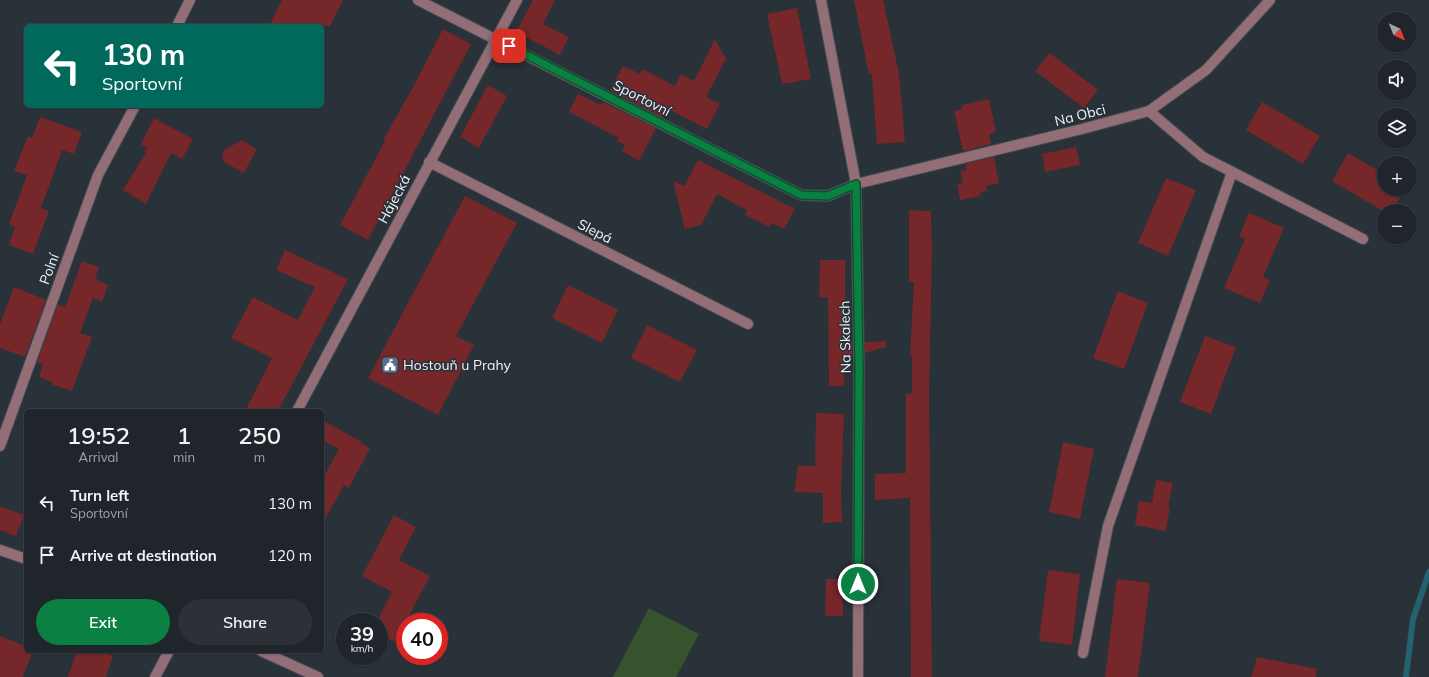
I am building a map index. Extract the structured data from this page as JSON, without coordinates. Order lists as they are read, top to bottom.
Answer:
{
  "streets": {
    "street": [
      "Sportovní",
      "Na Obci",
      "Hájecká",
      "Slepá",
      "Polní",
      "Na Skalech"
    ]
  },
  "crossings": [
    ["Sportovní", "Na Obci"],
    ["Sportovní", "Hájecká"],
    ["Sportovní", "Na Skalech"],
    ["Na Obci", "Na Skalech"],
    ["Hájecká", "Slepá"]
  ],
  "places": {
    "public building": ["Hostouň u Prahy"]
  },
  "north": "bottom right",
  "page": {
    "map_buttons": ["+", "−"],
    "turn": ["130 m", "Sportovní"],
    "eta": [
      "19:52",
      "Arrival",
      "1",
      "min",
      "250",
      "m"
    ],
    "list": [
      {
        "name": "Turn left",
        "note": "Sportovní",
        "value": "130 m"
      },
      {
        "name": "Arrive at destination",
        "value": "120 m"
      }
    ],
    "buttons": ["Exit", "Share"],
    "speed": "39 km/h",
    "limit": "40"
  }
}
